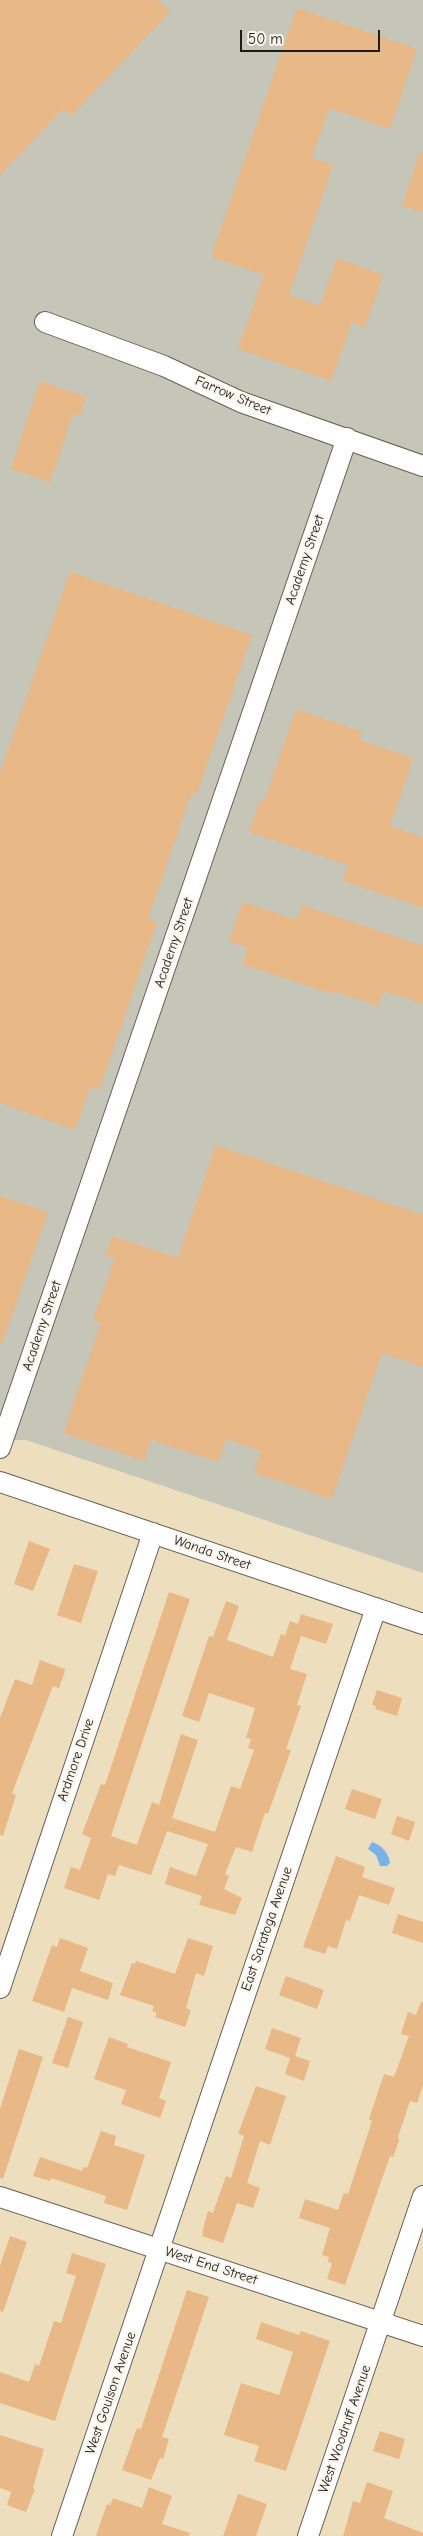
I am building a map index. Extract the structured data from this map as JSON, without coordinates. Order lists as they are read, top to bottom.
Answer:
{
  "streets": {
    "street": [
      "Farrow Street",
      "Academy Street",
      "Wanda Street",
      "Ardmore Drive",
      "East Saratoga Avenue",
      "West End Street",
      "West Goulson Avenue",
      "West Woodruff Avenue"
    ]
  },
  "crossings": [
    ["Farrow Street", "Academy Street"],
    ["Wanda Street", "Ardmore Drive"],
    ["Wanda Street", "East Saratoga Avenue"],
    ["East Saratoga Avenue", "West End Street"],
    ["East Saratoga Avenue", "West Goulson Avenue"],
    ["West End Street", "West Goulson Avenue"],
    ["West End Street", "West Woodruff Avenue"]
  ],
  "scale_bar": "50 m"
}
